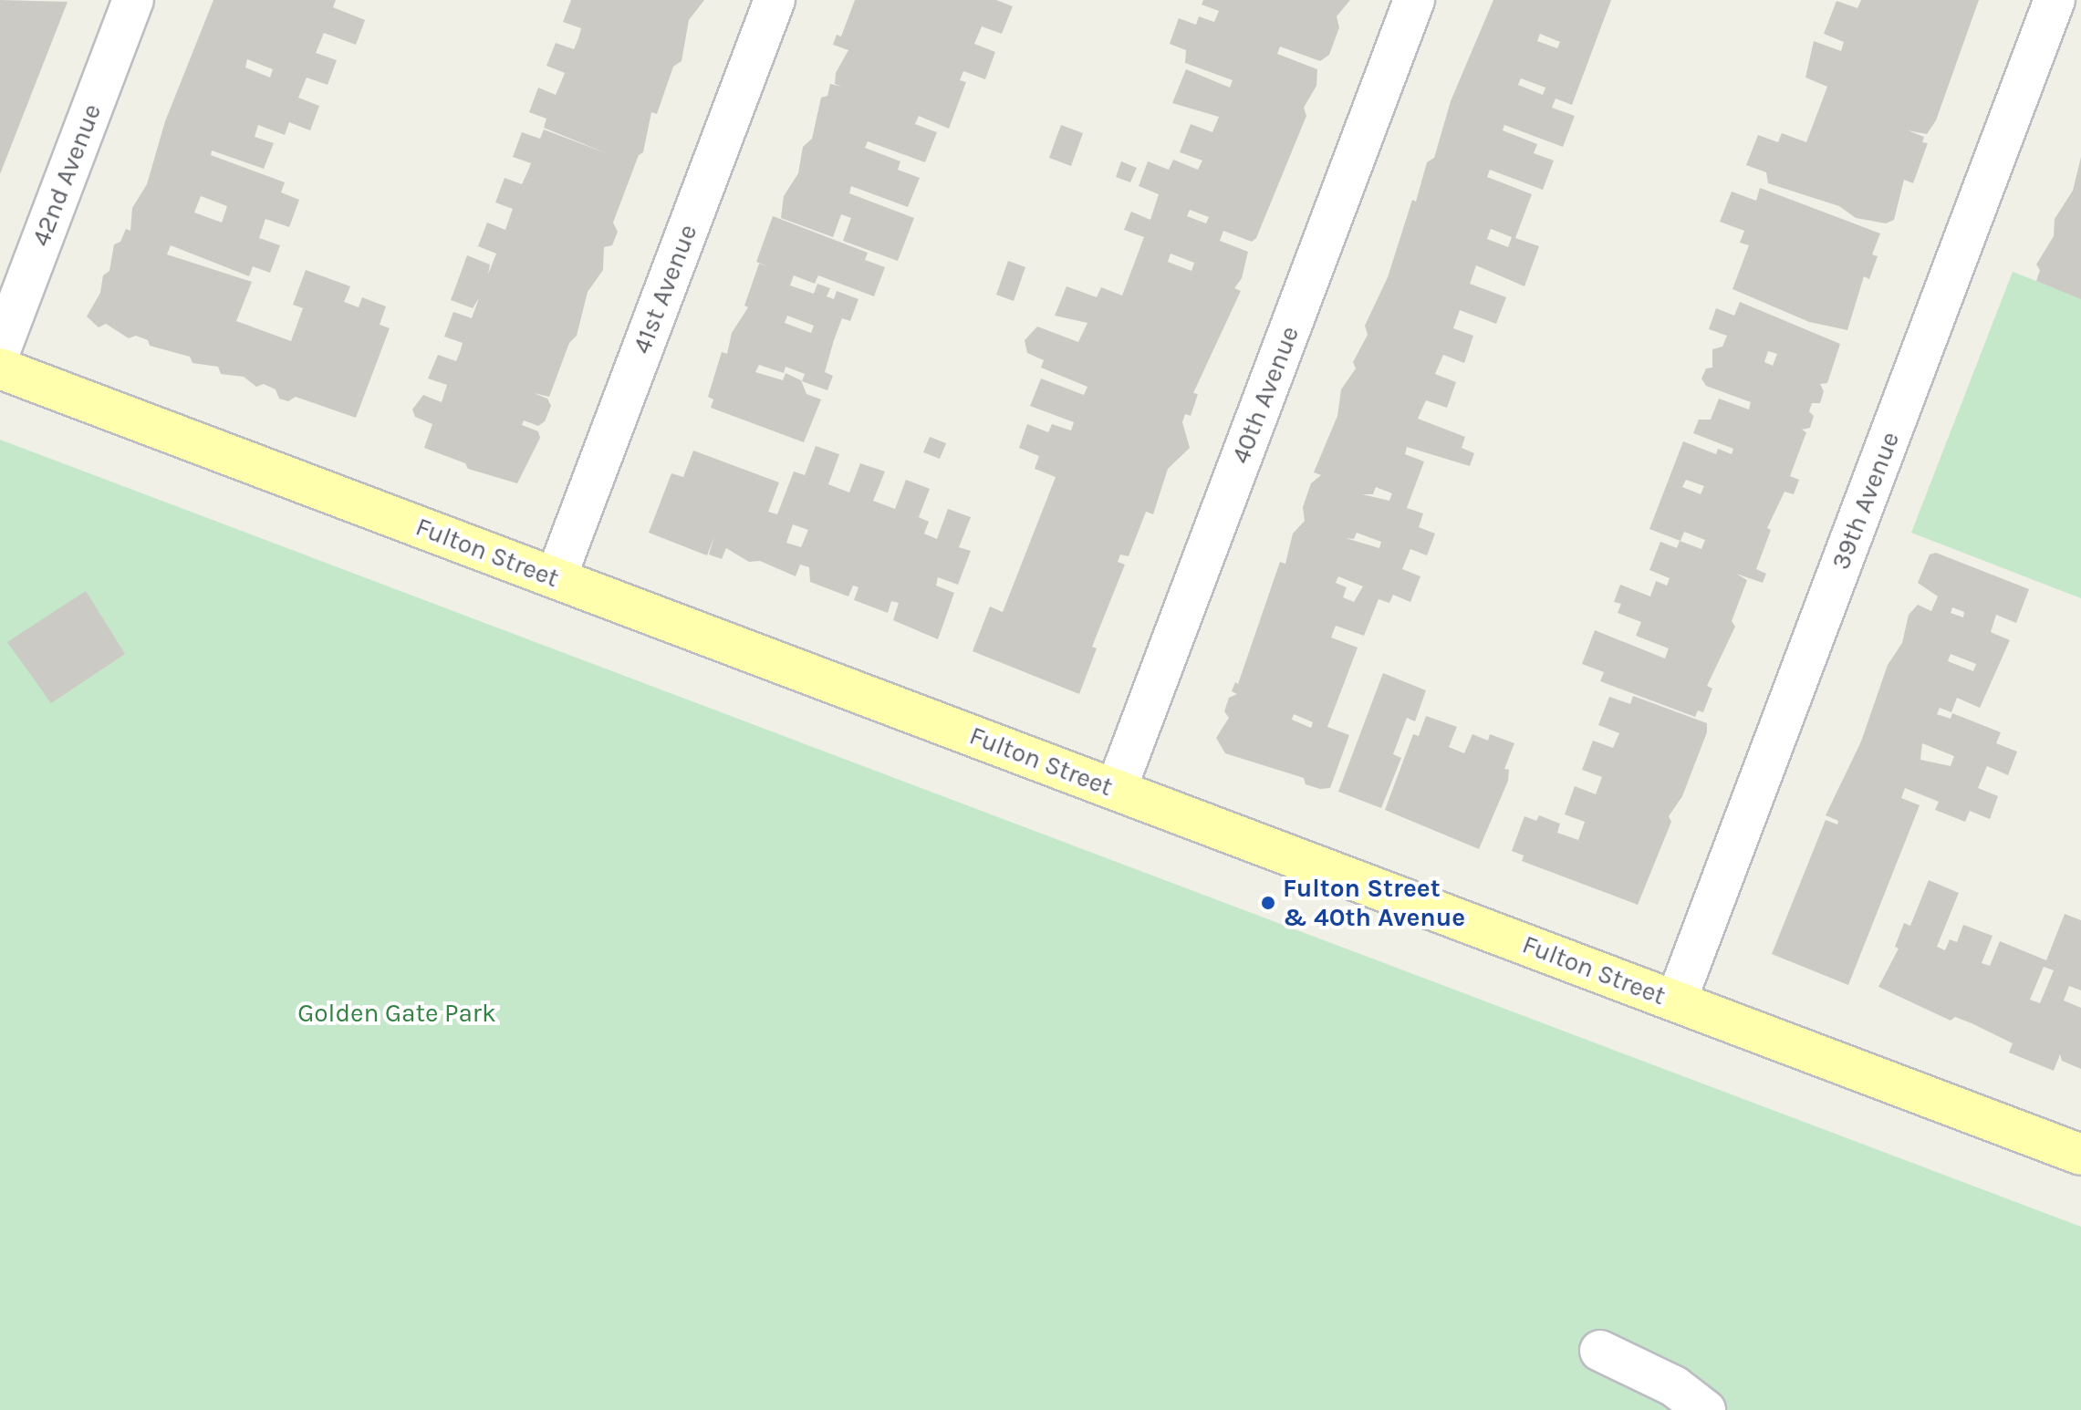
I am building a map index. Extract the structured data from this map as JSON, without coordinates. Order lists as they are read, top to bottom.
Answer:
{
  "streets": {
    "main road": ["Fulton Street"],
    "street": [
      "42nd Avenue",
      "41st Avenue",
      "40th Avenue",
      "39th Avenue"
    ]
  },
  "crossings": [
    ["41st Avenue", "Fulton Street"],
    ["40th Avenue", "Fulton Street"],
    ["39th Avenue", "Fulton Street"]
  ],
  "parks": ["Golden Gate Park"],
  "places": ["Fulton Street & 40th Avenue"]
}
